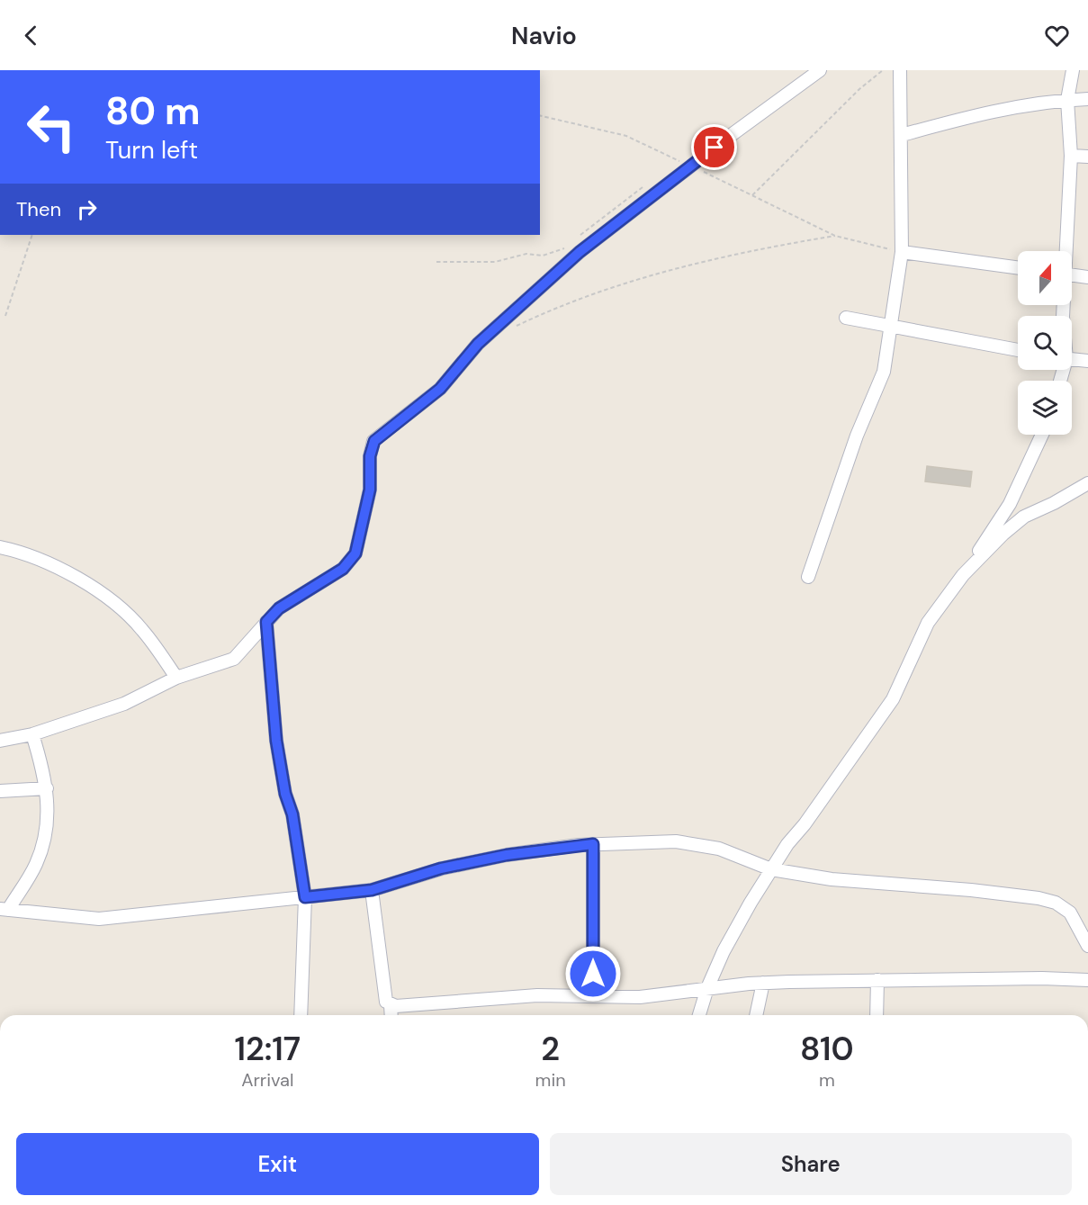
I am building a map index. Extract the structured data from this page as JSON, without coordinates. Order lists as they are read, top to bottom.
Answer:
{
  "north": "top",
  "page": {
    "header": "Navio",
    "turn": ["80 m", "Turn left"],
    "then": "Then",
    "eta": [
      "12:17",
      "Arrival",
      "2",
      "min",
      "810",
      "m"
    ],
    "buttons": ["Exit", "Share"]
  }
}
